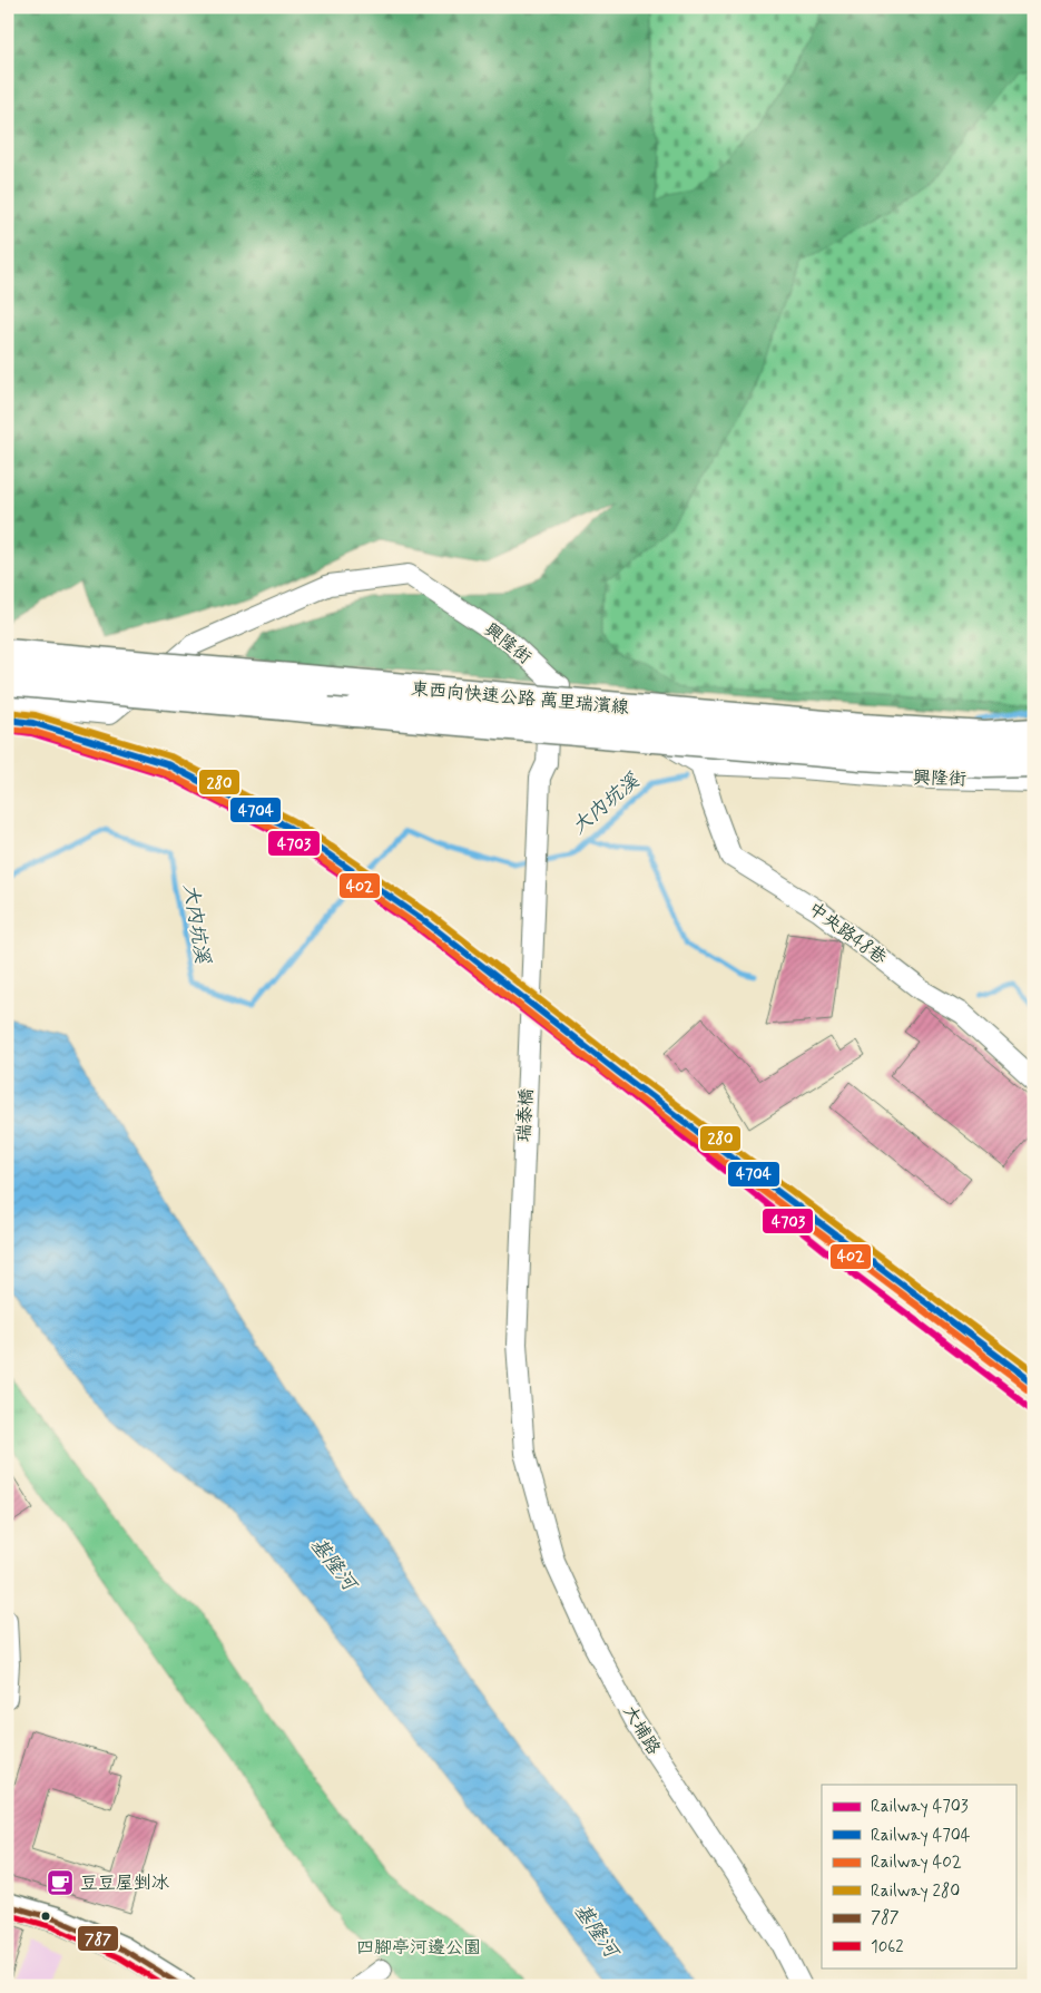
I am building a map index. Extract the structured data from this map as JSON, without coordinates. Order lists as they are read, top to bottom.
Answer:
{
  "streets": {
    "highway": ["東西向快速公路 萬里瑞濱線"],
    "street": [
      "興隆街",
      "中央路48巷",
      "瑞泰橋",
      "大埔路"
    ]
  },
  "crossings": [
    ["興隆街", "中央路48巷"],
    ["瑞泰橋", "大埔路"]
  ],
  "water": ["大內坑溪", "基隆河"],
  "parks": ["四腳亭河邊公園"],
  "places": {
    "cafe": ["豆豆屋剉冰"]
  },
  "lines": [
    "rail line 280",
    "rail line 4704",
    "rail line 402",
    "rail line 4703",
    "transit line 787",
    "transit line 1062"
  ],
  "legend": [
    "Railway 4703",
    "Railway 4704",
    "Railway 402",
    "Railway 280",
    "787",
    "1062"
  ]
}
